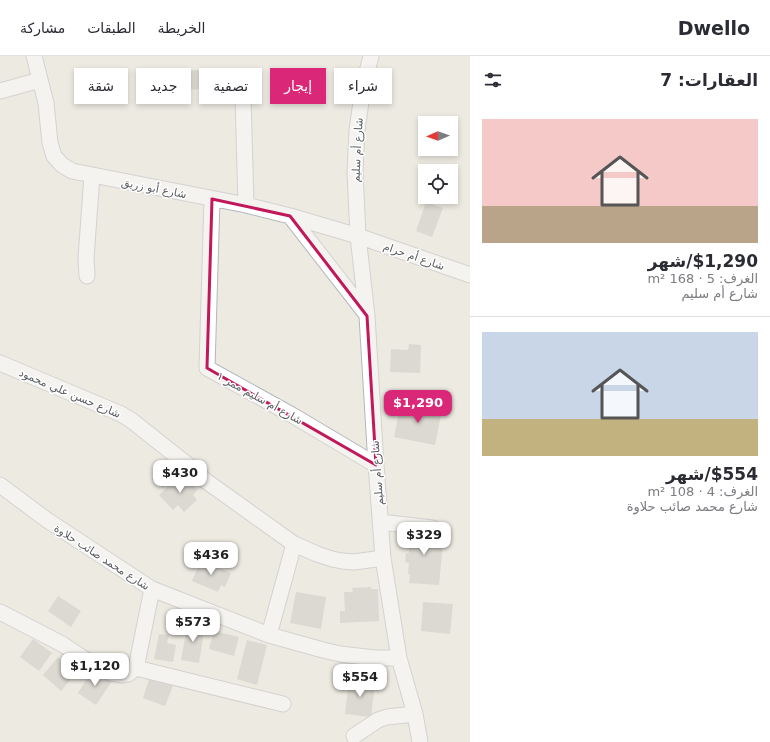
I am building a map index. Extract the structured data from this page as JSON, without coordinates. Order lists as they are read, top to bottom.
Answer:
{
  "streets": {
    "street": [
      "شارع أم سليم",
      "شارع أبو زريق",
      "شارع أم حرام",
      "شارع حسن علي محمود",
      "شارع أم سليم ممر ١",
      "شارع محمد صائب حلاوة"
    ]
  },
  "crossings": [
    ["شارع أم سليم", "شارع أبو زريق"],
    ["شارع أم سليم", "شارع أم حرام"],
    ["شارع أم سليم", "شارع حسن علي محمود"],
    ["شارع أم سليم", "شارع أم سليم ممر ١"],
    ["شارع أم سليم", "شارع محمد صائب حلاوة"],
    ["شارع أبو زريق", "شارع أم حرام"],
    ["شارع أبو زريق", "شارع أم سليم ممر ١"]
  ],
  "north": "left",
  "page": {
    "header": "Dwello",
    "nav": ["الخريطة", "الطبقات", "مشاركة"],
    "heading": "العقارات: 7",
    "chip": [
      "شراء",
      "إيجار",
      "تصفية",
      "جديد",
      "شقة"
    ],
    "list": [
      {
        "name": "$1,290/شهر",
        "note": "الغرف: 5 · 168 m² · شارع أم سليم"
      },
      {
        "name": "$554/شهر",
        "note": "الغرف: 4 · 108 m² · شارع محمد صائب حلاوة"
      }
    ],
    "price": [
      "$1,290",
      "$430",
      "$329",
      "$436",
      "$573",
      "$1,120",
      "$554"
    ]
  }
}
